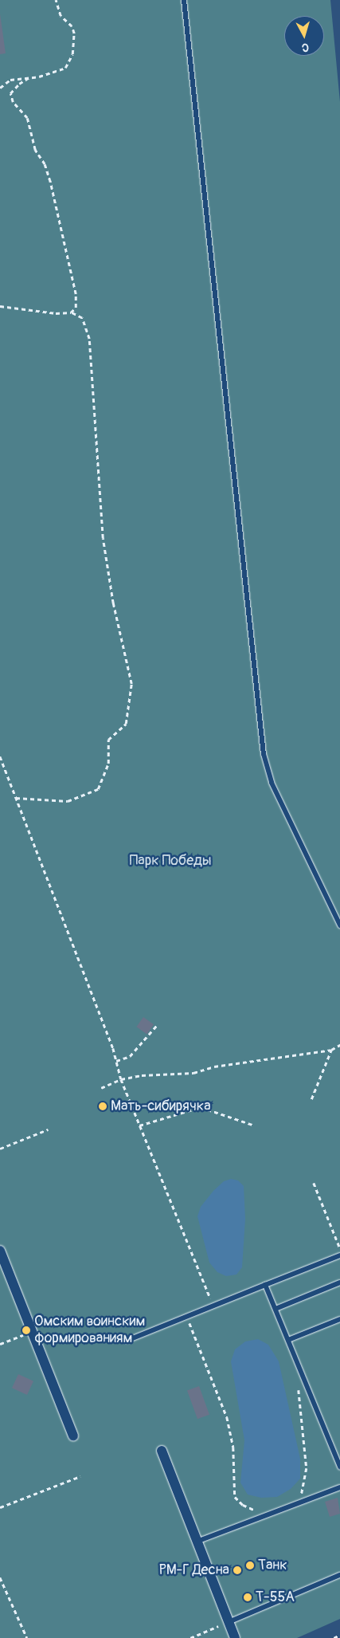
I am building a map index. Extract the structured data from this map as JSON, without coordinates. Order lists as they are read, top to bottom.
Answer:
{
  "parks": ["Парк Победы"],
  "places": [
    "Мать-сибирячка",
    "Омским воинским формированиям",
    "Танк",
    "РМ-Г Десна",
    "Т-55А"
  ],
  "north": "bottom"
}
